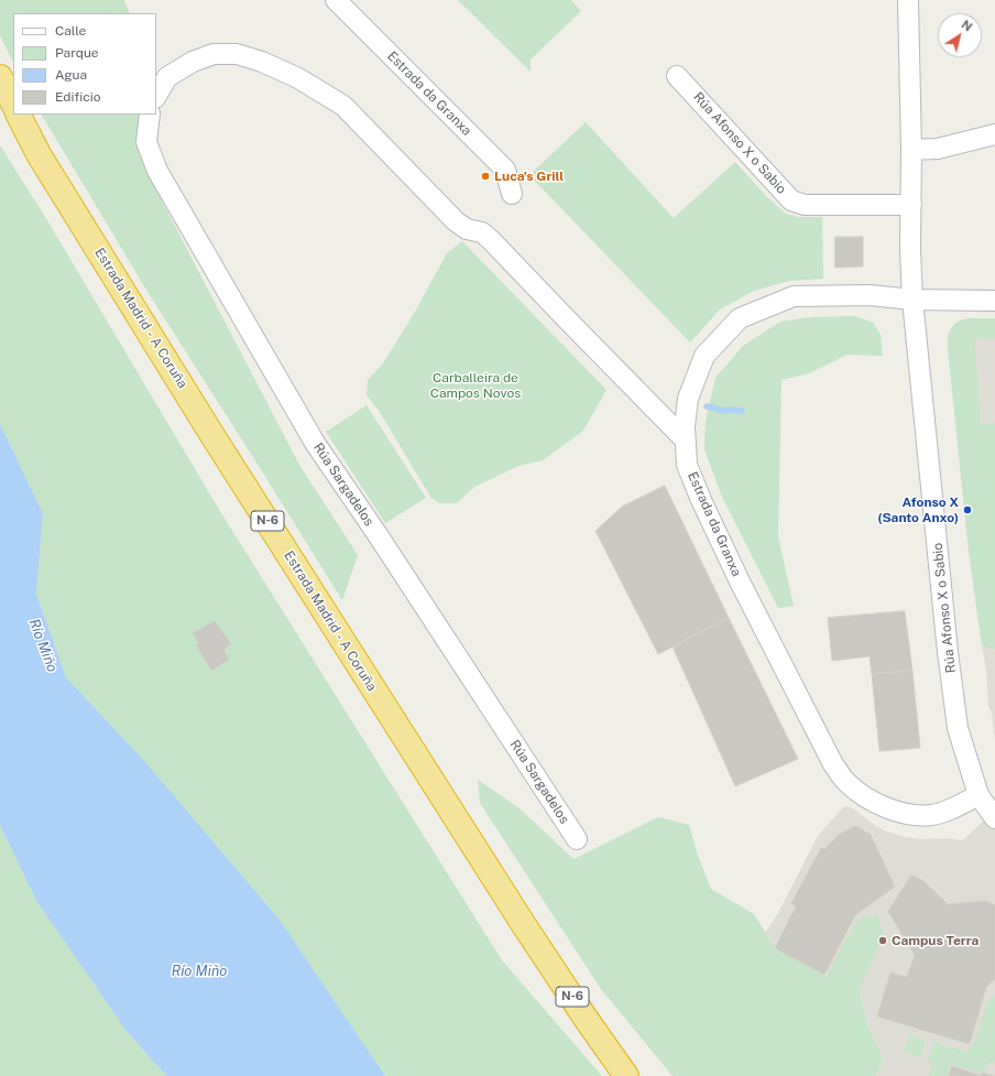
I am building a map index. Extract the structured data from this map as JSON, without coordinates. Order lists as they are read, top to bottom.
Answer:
{
  "streets": {
    "highway": ["Estrada Madrid - A Coruña", "N-6"],
    "street": ["Estrada da Granxa", "Rúa Afonso X o Sabio", "Rúa Sargadelos"]
  },
  "crossings": [
    ["Estrada da Granxa", "Rúa Afonso X o Sabio"]
  ],
  "water": ["Río Miño"],
  "parks": ["Carballeira de Campos Novos"],
  "places": ["Luca's Grill", "Afonso X (Santo Anxo)", "Campus Terra"],
  "legend": [
    "Calle",
    "Parque",
    "Agua",
    "Edificio"
  ],
  "north": "top right"
}
